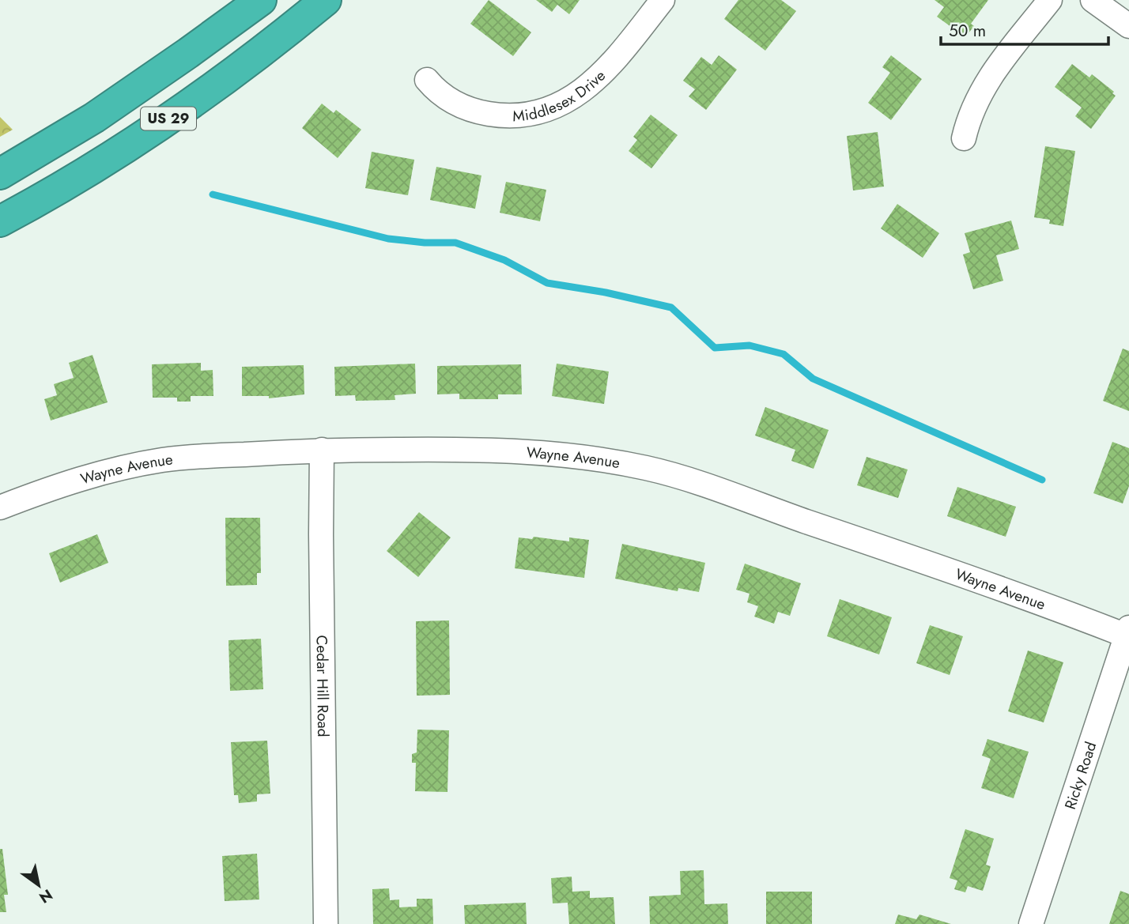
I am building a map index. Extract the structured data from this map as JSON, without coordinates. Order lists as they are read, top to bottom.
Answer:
{
  "streets": {
    "highway": ["US 29"],
    "street": [
      "Middlesex Drive",
      "Wayne Avenue",
      "Cedar Hill Road",
      "Ricky Road"
    ]
  },
  "crossings": [
    ["Wayne Avenue", "Cedar Hill Road"],
    ["Wayne Avenue", "Ricky Road"]
  ],
  "scale_bar": "50 m",
  "north": "bottom right"
}
